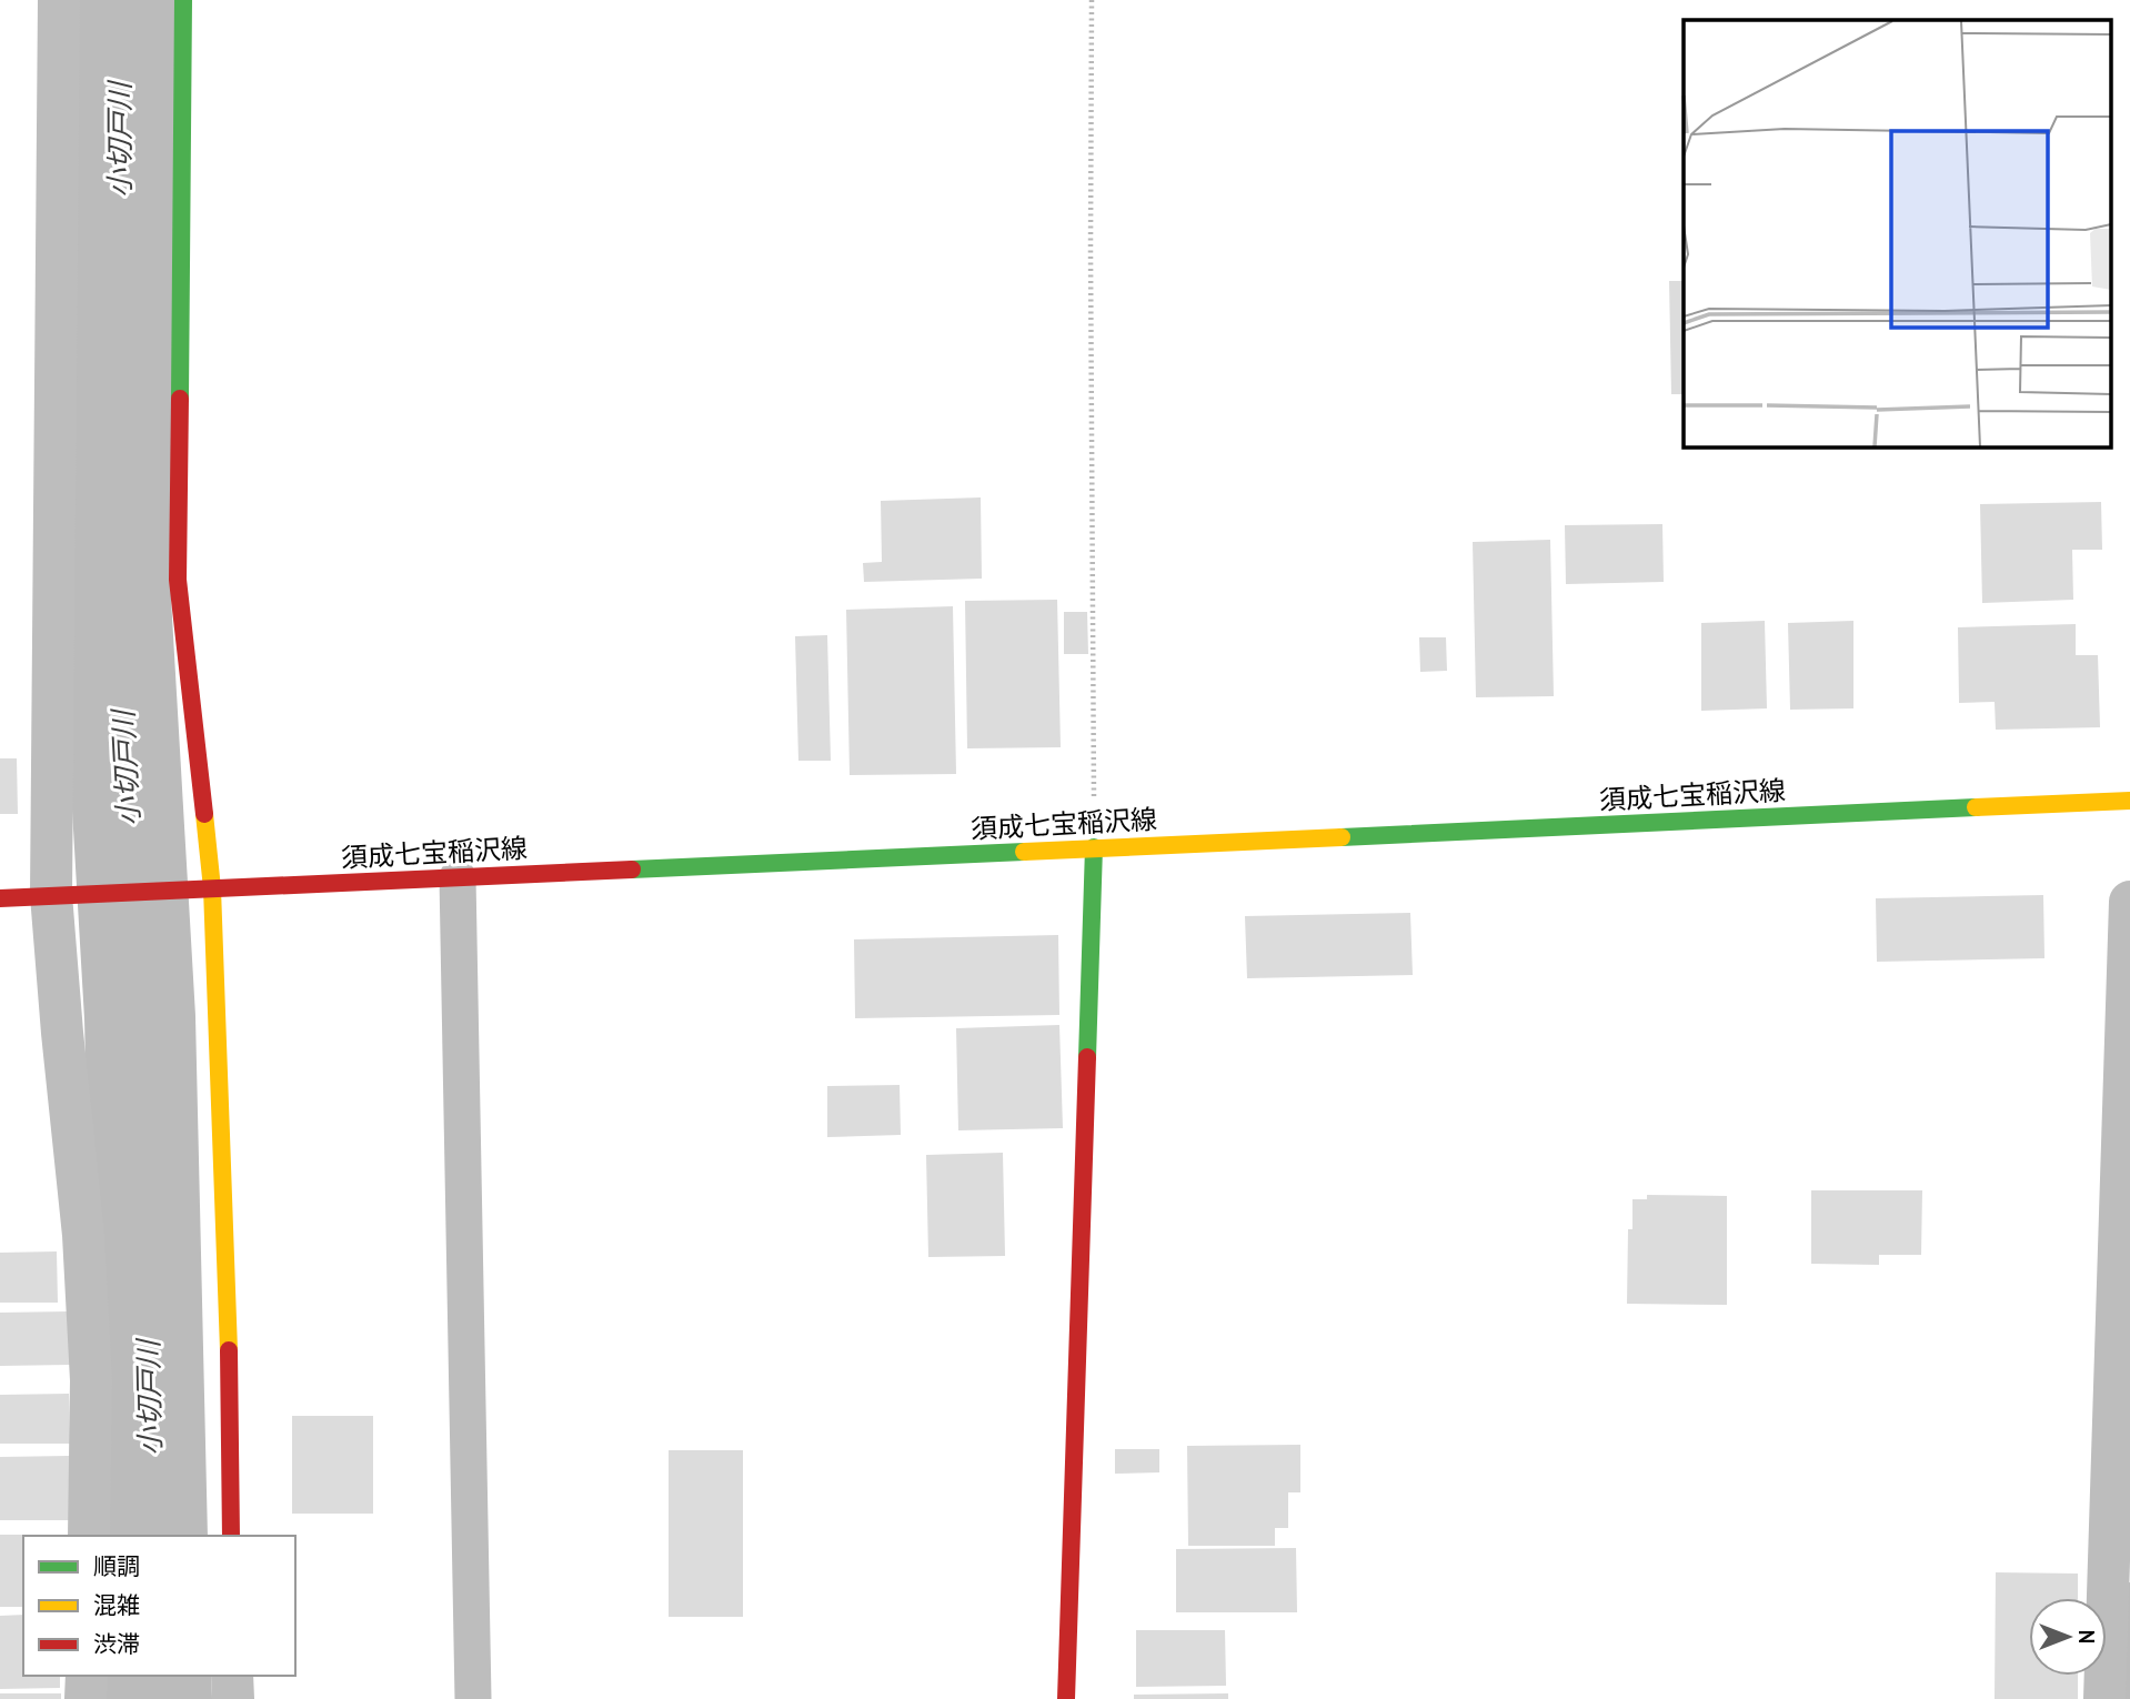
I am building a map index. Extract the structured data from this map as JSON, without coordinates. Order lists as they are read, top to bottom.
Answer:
{
  "streets": {
    "street": ["須成七宝稲沢線"]
  },
  "water": ["小切戸川"],
  "legend": ["順調", "混雑", "渋滞"],
  "north": "right"
}
